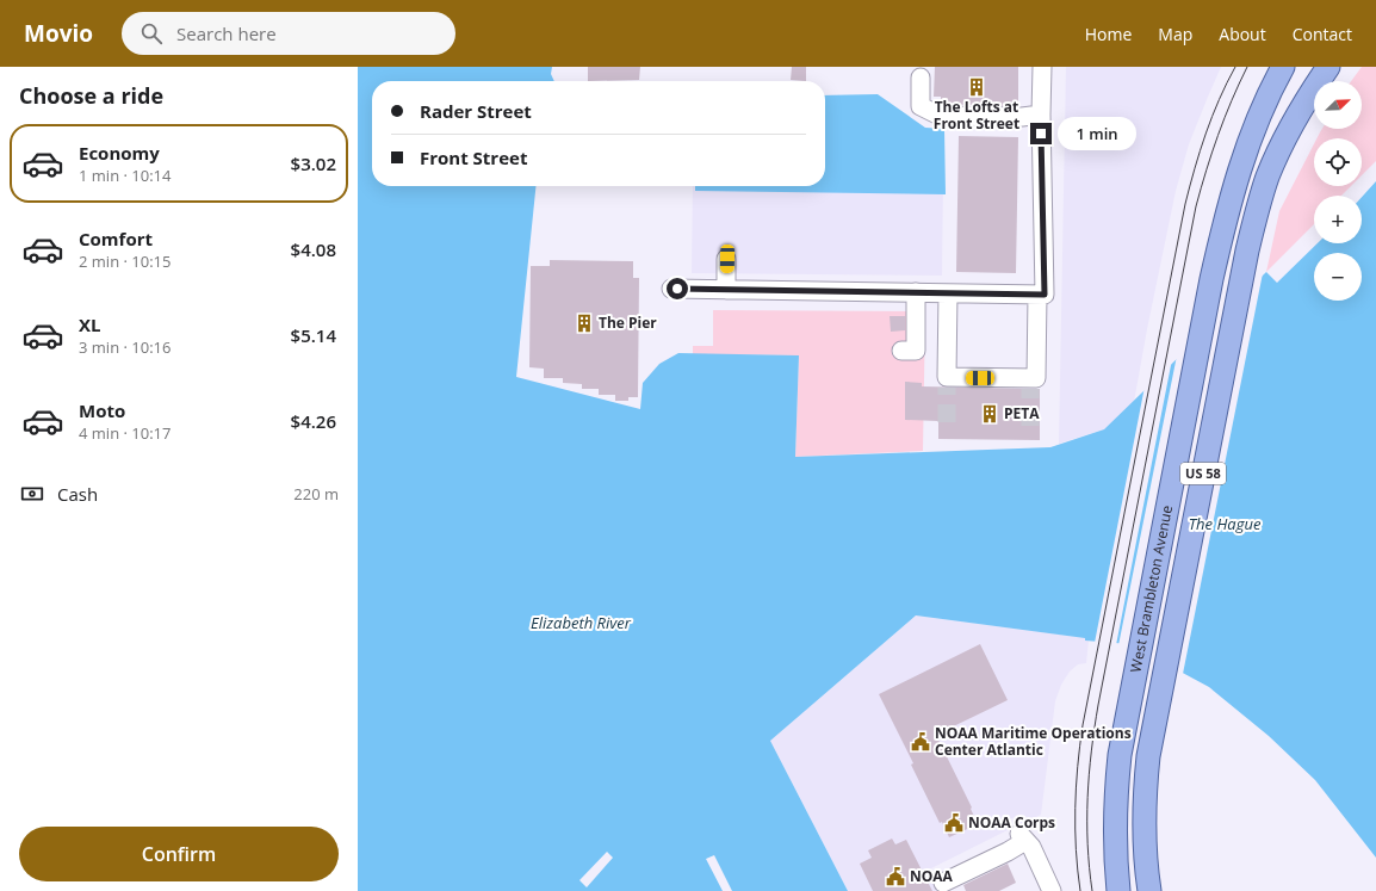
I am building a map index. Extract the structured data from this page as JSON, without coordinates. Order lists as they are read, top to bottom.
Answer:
{
  "streets": {
    "main road": ["US 58", "West Brambleton Avenue"]
  },
  "water": ["The Hague", "Elizabeth River"],
  "places": {
    "building": ["The Lofts at Front Street", "The Pier", "PETA"],
    "public building": ["NOAA Maritime Operations Center Atlantic", "NOAA Corps", "NOAA"]
  },
  "north": "top right",
  "page": {
    "header": "Movio",
    "search": "Search here",
    "nav": [
      "Home",
      "Map",
      "About",
      "Contact"
    ],
    "heading": "Choose a ride",
    "map_buttons": ["+", "−"],
    "banner": ["Rader Street", "Front Street"],
    "bubble": "1 min",
    "list": [
      {
        "name": "Economy",
        "note": "1 min · 10:14",
        "value": "$3.02"
      },
      {
        "name": "Comfort",
        "note": "2 min · 10:15",
        "value": "$4.08"
      },
      {
        "name": "XL",
        "note": "3 min · 10:16",
        "value": "$5.14"
      },
      {
        "name": "Moto",
        "note": "4 min · 10:17",
        "value": "$4.26"
      }
    ],
    "pay": ["Cash", "220 m"],
    "buttons": "Confirm"
  }
}
